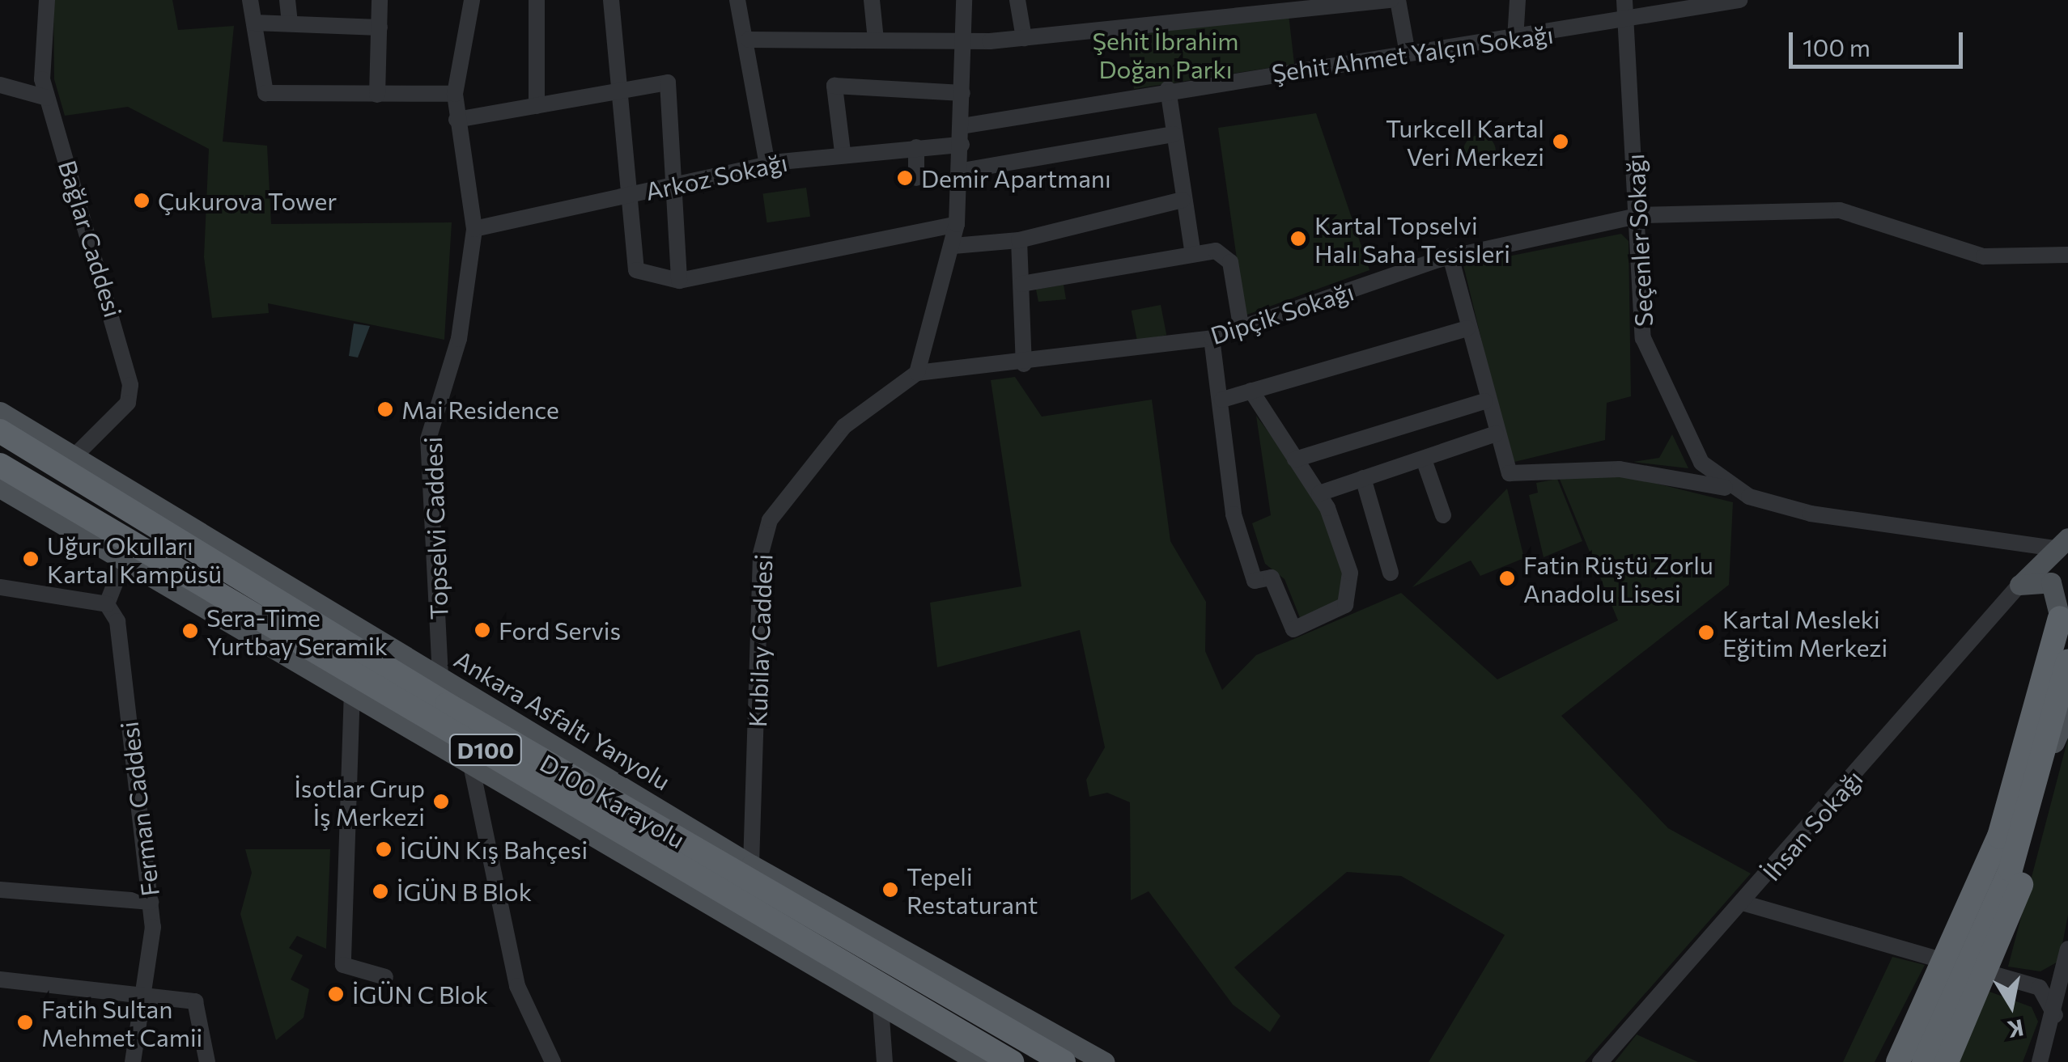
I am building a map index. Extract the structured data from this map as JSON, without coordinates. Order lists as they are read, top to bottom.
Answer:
{
  "streets": {
    "highway": ["D100", "D100 Karayolu"],
    "main road": ["Ankara Asfaltı Yanyolu"],
    "street": [
      "Şehit Ahmet Yalçın Sokağı",
      "Arkoz Sokağı",
      "Bağlar Caddesi",
      "Seçenler Sokağı",
      "Dipçik Sokağı",
      "Topselvi Caddesi",
      "Kubilay Caddesi",
      "Ferman Caddesi",
      "İhsan Sokağı"
    ]
  },
  "crossings": [
    ["Şehit Ahmet Yalçın Sokağı", "Seçenler Sokağı"],
    ["Arkoz Sokağı", "Topselvi Caddesi"],
    ["Bağlar Caddesi", "Ankara Asfaltı Yanyolu"],
    ["Seçenler Sokağı", "Dipçik Sokağı"],
    ["Dipçik Sokağı", "Kubilay Caddesi"],
    ["Topselvi Caddesi", "Ankara Asfaltı Yanyolu"],
    ["Kubilay Caddesi", "Ankara Asfaltı Yanyolu"],
    ["D100", "D100 Karayolu"]
  ],
  "parks": ["Şehit İbrahim Doğan Parkı"],
  "places": [
    "Turkcell Kartal Veri Merkezi",
    "Demir Apartmanı",
    "Çukurova Tower",
    "Kartal Topselvi Halı Saha Tesisleri",
    "Mai Residence",
    "Uğur Okulları Kartal Kampüsü",
    "Fatin Rüştü Zorlu Anadolu Lisesi",
    "Ford Servis",
    "Sera-Time Yurtbay Seramik",
    "Kartal Mesleki Eğitim Merkezi",
    "İsotlar Grup İş Merkezi",
    "İGÜN Kış Bahçesi",
    "Tepeli Restaturant",
    "İGÜN B Blok",
    "İGÜN C Blok",
    "Fatih Sultan Mehmet Camii"
  ],
  "scale_bar": "100 m",
  "north": "bottom"
}
